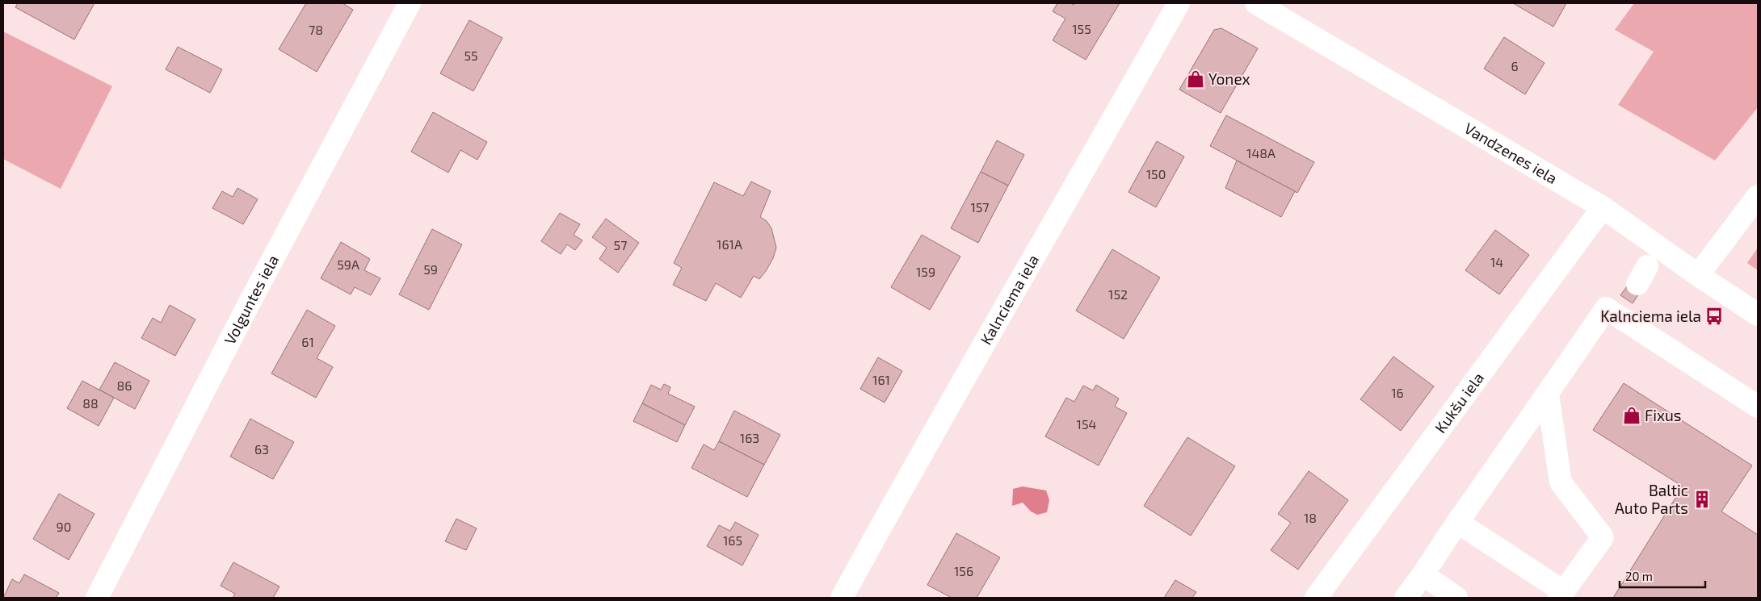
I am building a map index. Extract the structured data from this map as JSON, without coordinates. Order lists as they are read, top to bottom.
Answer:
{
  "streets": {
    "street": [
      "Vandzenes iela",
      "Volguntes iela",
      "Kalnciema iela",
      "Kukšu iela"
    ]
  },
  "crossings": [
    ["Vandzenes iela", "Kukšu iela"]
  ],
  "places": {
    "shop": ["Yonex", "Fixus"],
    "bus stop": ["Kalnciema iela"],
    "building": ["Baltic Auto Parts"]
  },
  "house_numbers": [
    "155",
    "78",
    "55",
    "6",
    "148A",
    "150",
    "157",
    "161A",
    "57",
    "14",
    "59A",
    "59",
    "159",
    "152",
    "61",
    "161",
    "86",
    "16",
    "88",
    "154",
    "163",
    "63",
    "18",
    "90",
    "165",
    "156"
  ],
  "scale_bar": "20 m"
}
